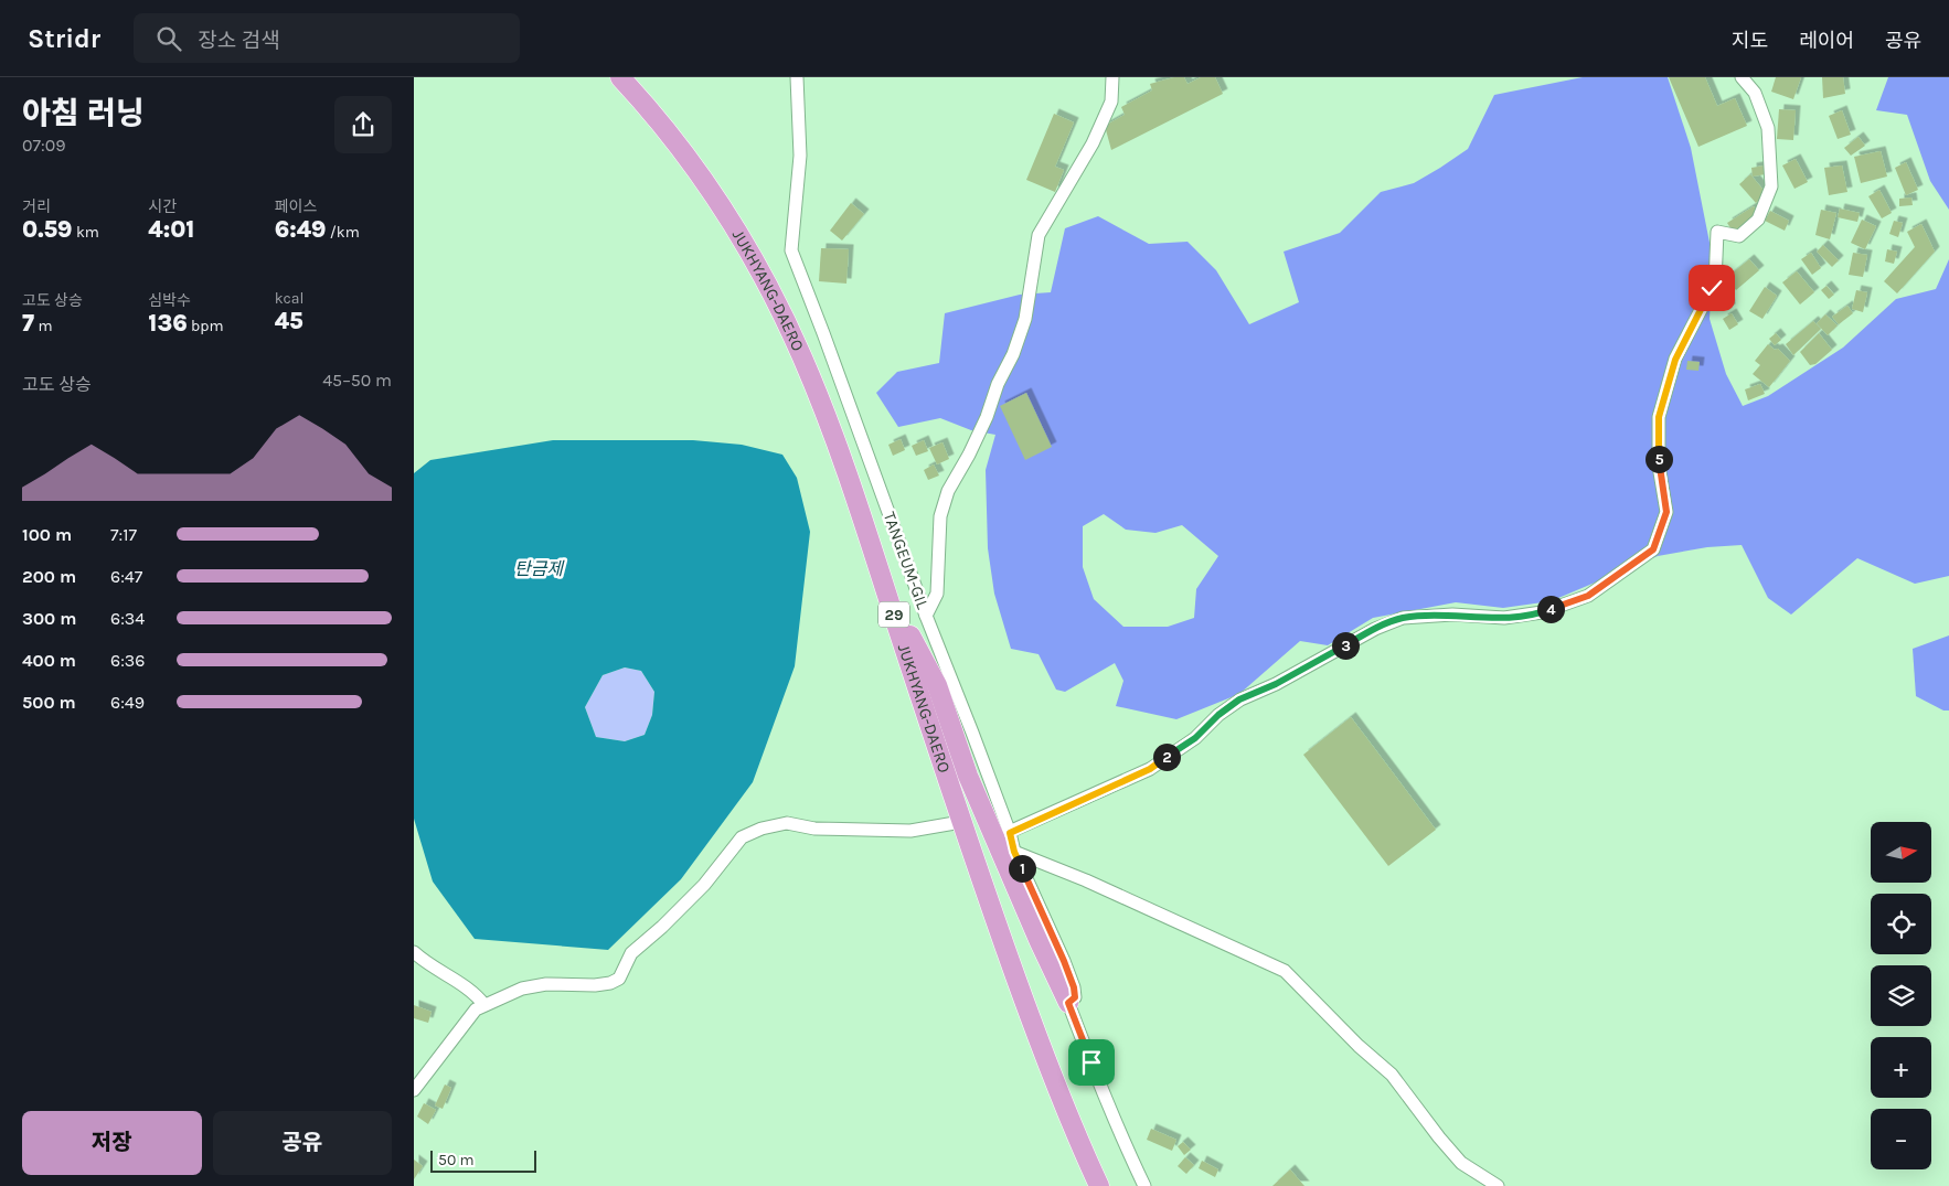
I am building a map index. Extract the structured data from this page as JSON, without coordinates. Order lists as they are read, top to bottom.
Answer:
{
  "streets": {
    "main road": ["JUKHYANG-DAERO", "29"],
    "street": ["TANGEUM-GIL"]
  },
  "water": ["탄금제"],
  "scale_bar": "50 m",
  "north": "right",
  "page": {
    "header": "Stridr",
    "search": "장소 검색",
    "nav": ["지도", "레이어", "공유"],
    "heading": ["아침 러닝", "07:09"],
    "stats": [
      ["거리", "0.59 km"],
      ["시간", "4:01"],
      ["페이스", "6:49 /km"],
      ["고도 상승", "7 m"],
      ["심박수", "136 bpm"],
      ["kcal", "45"]
    ],
    "chart": ["고도 상승", "45–50 m"],
    "pins": [
      "5",
      "4",
      "3",
      "2",
      "1"
    ],
    "list": [
      {
        "name": "100 m",
        "note": "7:17"
      },
      {
        "name": "200 m",
        "note": "6:47"
      },
      {
        "name": "300 m",
        "note": "6:34"
      },
      {
        "name": "400 m",
        "note": "6:36"
      },
      {
        "name": "500 m",
        "note": "6:49"
      }
    ],
    "map_buttons": ["+", "−"],
    "buttons": ["저장", "공유"],
    "scale": "50 m"
  }
}
